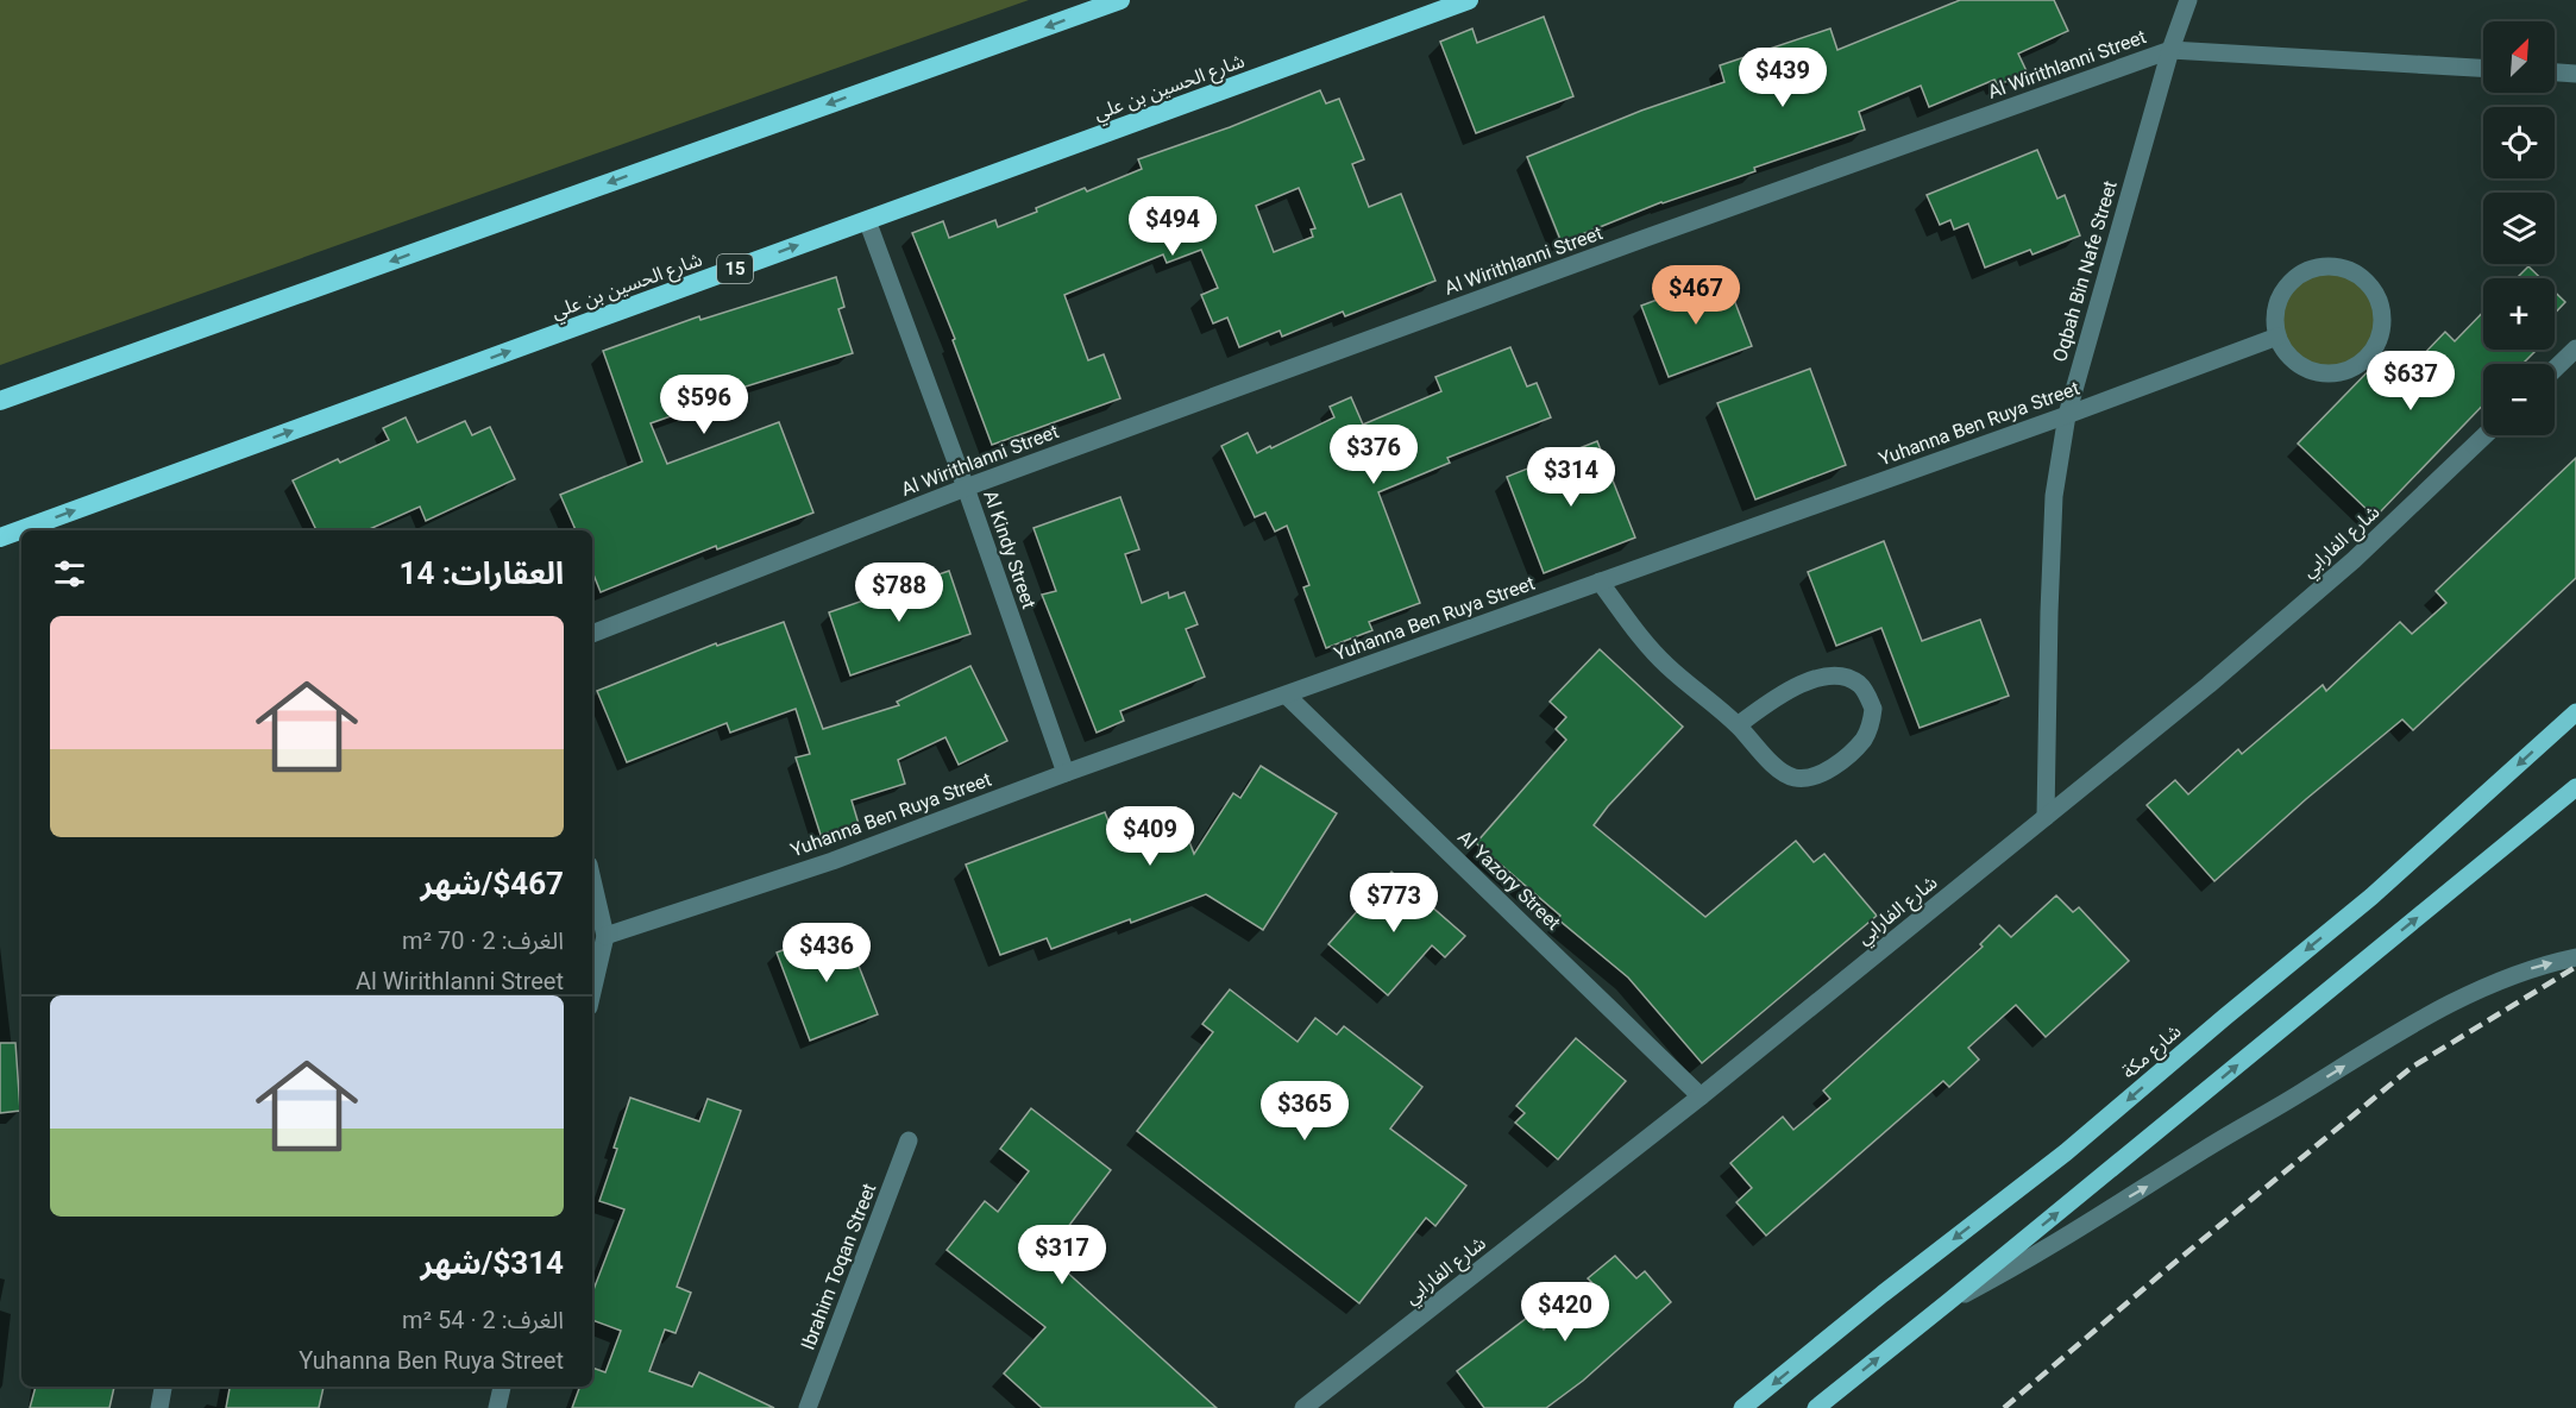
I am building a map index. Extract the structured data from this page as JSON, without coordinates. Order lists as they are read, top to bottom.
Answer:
{
  "streets": {
    "highway": ["شارع الحسين بن علي", "15"],
    "main road": ["شارع مكة"],
    "street": [
      "Al Wirithlanni Street",
      "Oqbah Bin Nafe Street",
      "Yuhanna Ben Ruya Street",
      "شارع الفارابي",
      "Al Kindy Street",
      "Al Yazory Street",
      "Ibrahim Toqan Street"
    ]
  },
  "crossings": [
    ["Al Wirithlanni Street", "Oqbah Bin Nafe Street"],
    ["Al Wirithlanni Street", "Al Kindy Street"],
    ["شارع الحسين بن علي", "Al Kindy Street"],
    ["Oqbah Bin Nafe Street", "Yuhanna Ben Ruya Street"],
    ["Oqbah Bin Nafe Street", "شارع الفارابي"],
    ["Yuhanna Ben Ruya Street", "Al Kindy Street"],
    ["Yuhanna Ben Ruya Street", "Al Yazory Street"],
    ["شارع الفارابي", "Al Yazory Street"]
  ],
  "north": "top right",
  "page": {
    "map_buttons": ["+", "−"],
    "price": [
      "$439",
      "$494",
      "$467",
      "$637",
      "$596",
      "$376",
      "$314",
      "$788",
      "$409",
      "$773",
      "$436",
      "$365",
      "$317",
      "$420"
    ],
    "heading": "العقارات: 14",
    "list": [
      {
        "name": "$467/شهر",
        "note": "الغرف: 2 · 70 m² · Al Wirithlanni Street"
      },
      {
        "name": "$314/شهر",
        "note": "الغرف: 2 · 54 m² · Yuhanna Ben Ruya Street"
      }
    ]
  }
}
